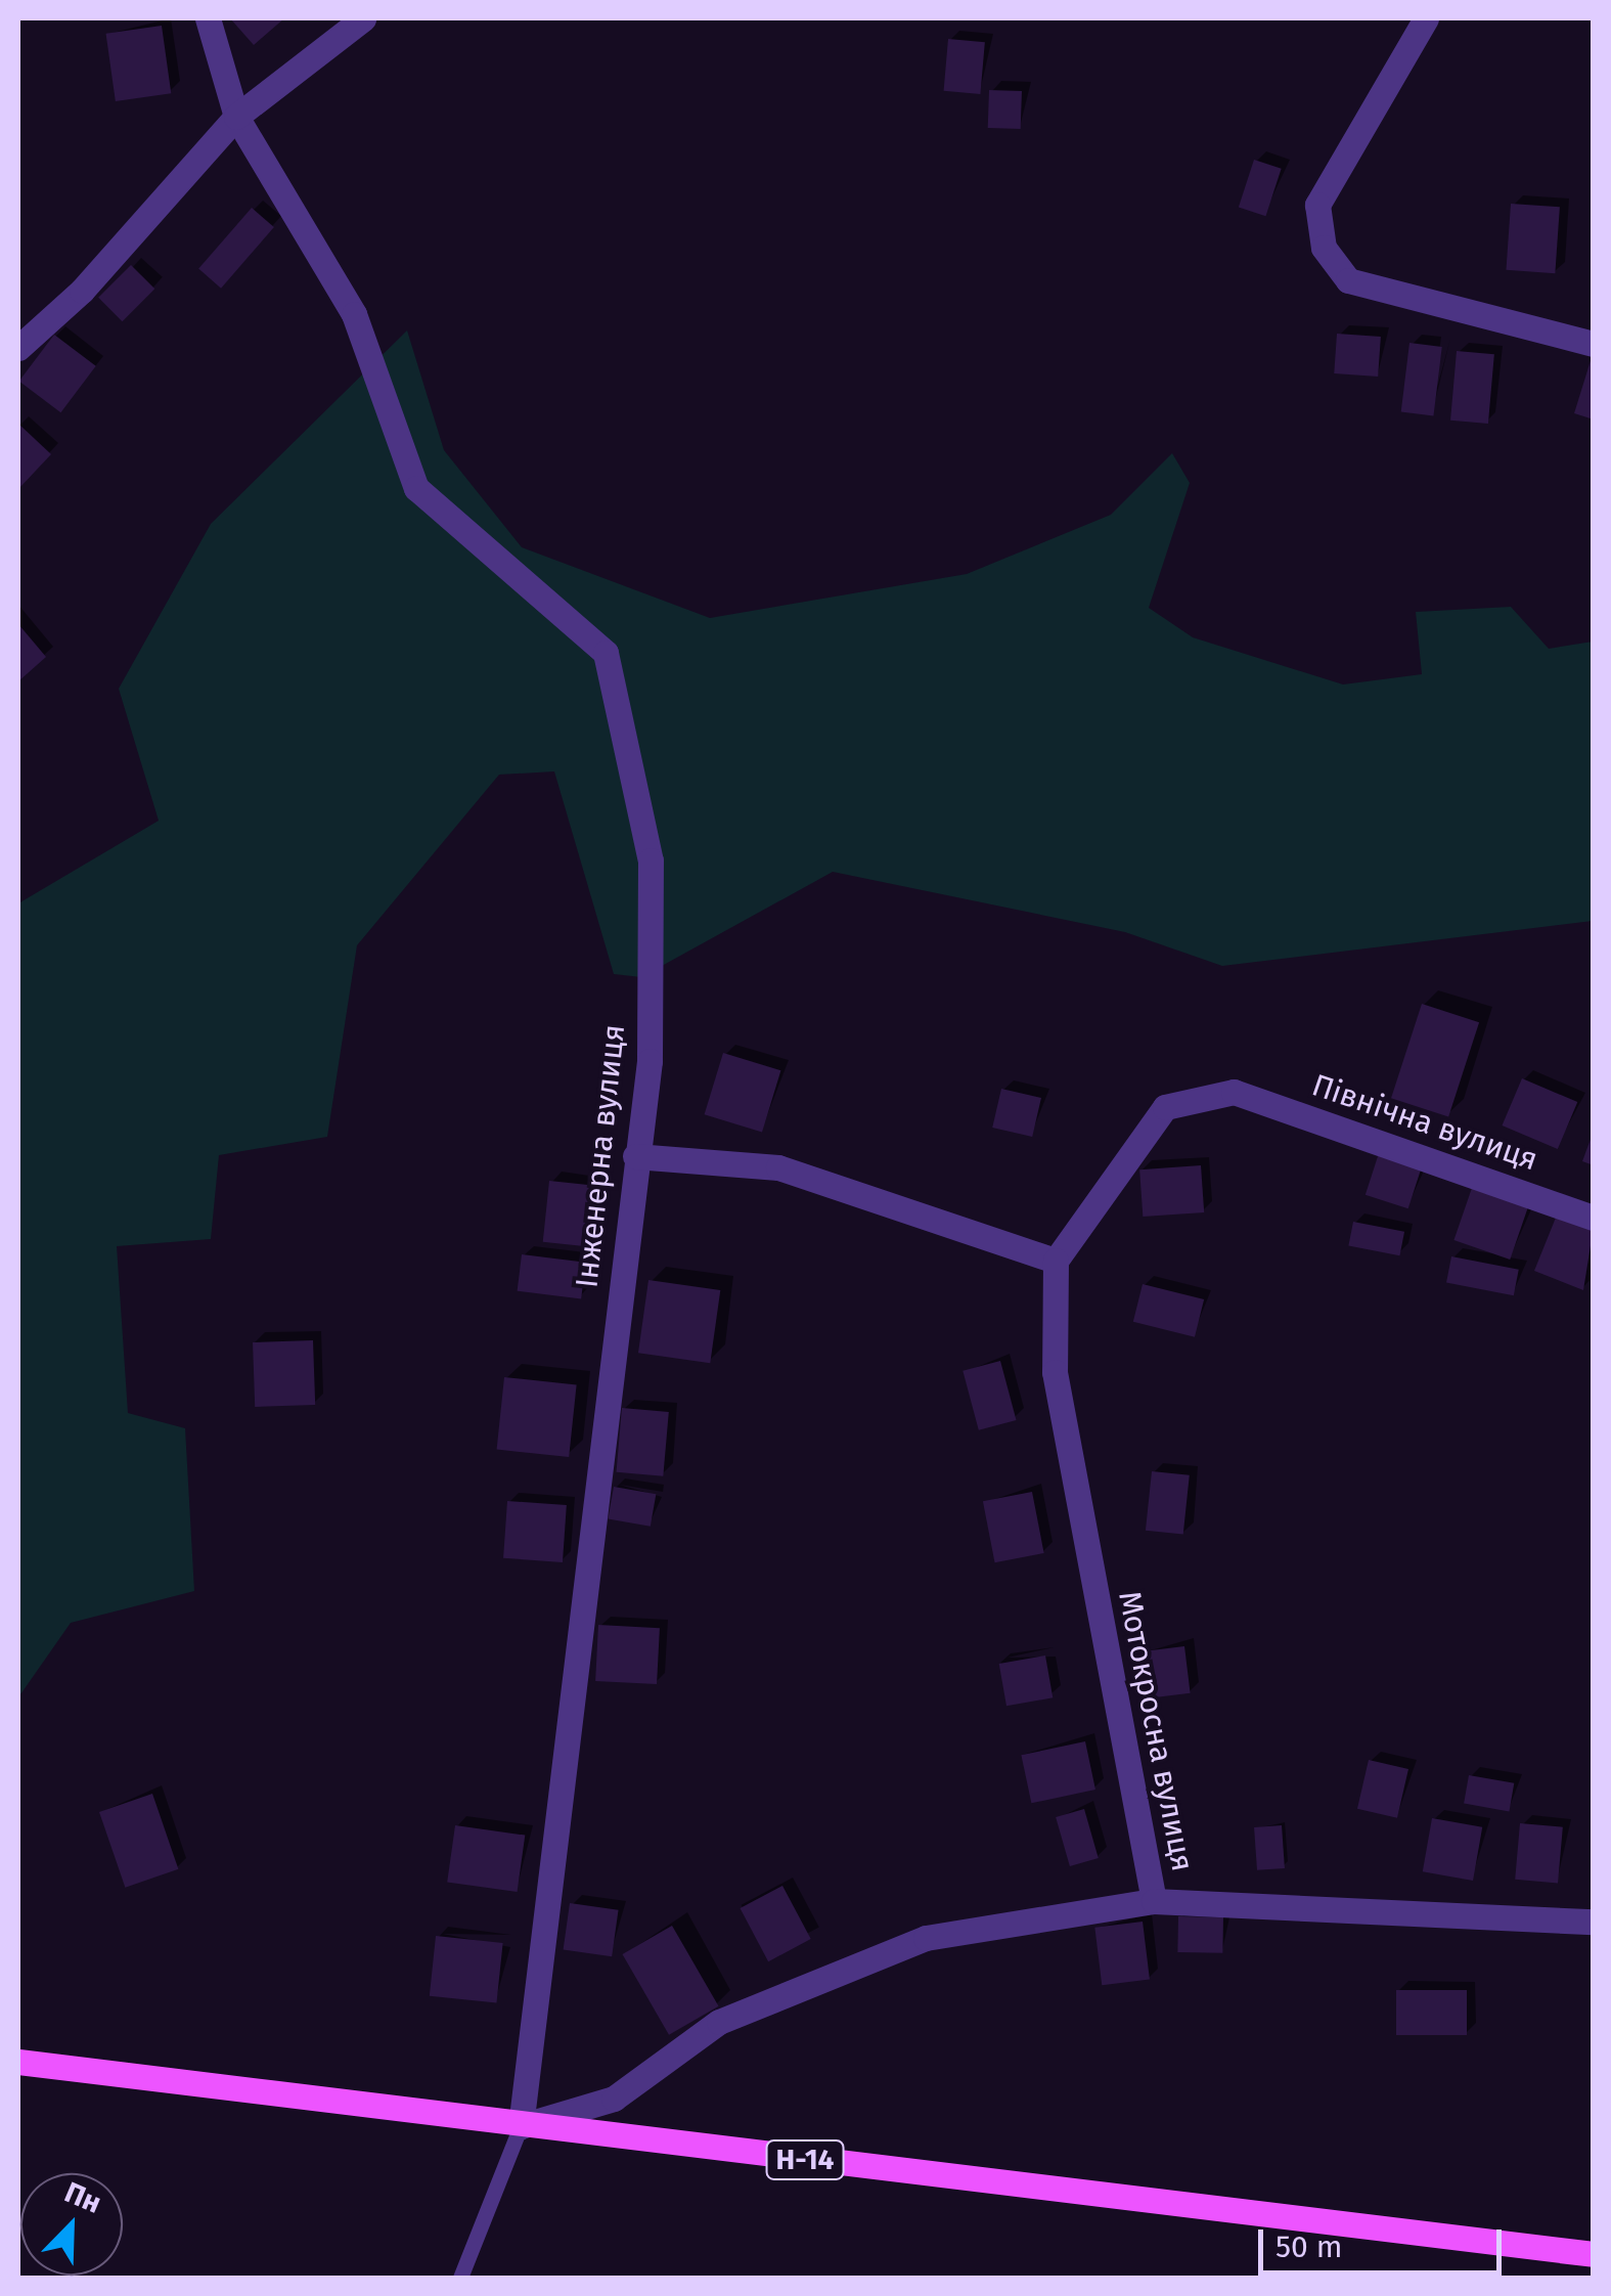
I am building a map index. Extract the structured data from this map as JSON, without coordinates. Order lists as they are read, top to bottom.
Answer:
{
  "streets": {
    "main road": ["Н-14"],
    "street": ["Північна вулиця", "Інженерна вулиця", "Мотокросна вулиця"]
  },
  "crossings": [
    ["Північна вулиця", "Мотокросна вулиця"],
    ["Інженерна вулиця", "Н-14"]
  ],
  "scale_bar": "50 m",
  "north": "top right"
}
